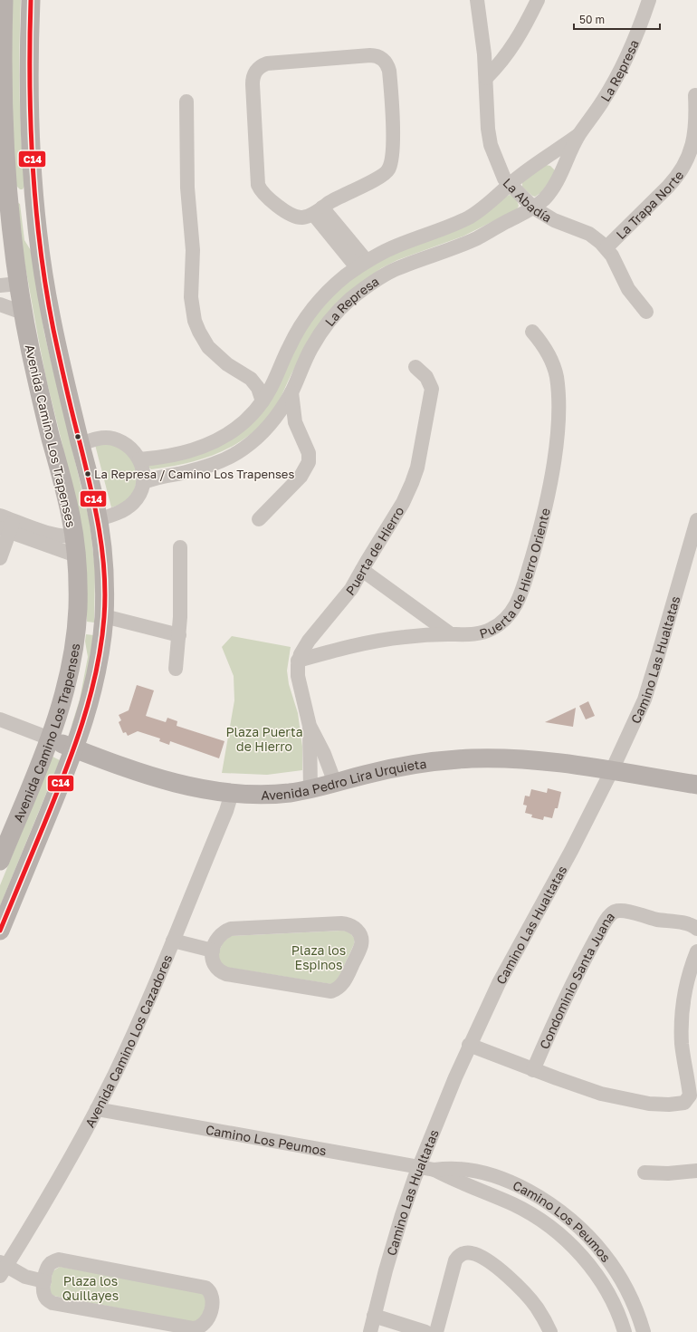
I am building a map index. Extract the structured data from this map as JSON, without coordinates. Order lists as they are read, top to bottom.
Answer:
{
  "streets": {
    "main road": ["Avenida Camino Los Trapenses", "Avenida Pedro Lira Urquieta"],
    "street": [
      "La Represa",
      "La Abadía",
      "La Trapa Norte",
      "Puerta de Hierro",
      "Puerta de Hierro Oriente",
      "Camino Las Hualtatas",
      "Condominio Santa Juana",
      "Avenida Camino Los Cazadores",
      "Camino Los Peumos"
    ]
  },
  "crossings": [
    ["La Represa", "La Abadía"],
    ["La Abadía", "La Trapa Norte"],
    ["Avenida Camino Los Trapenses", "Avenida Pedro Lira Urquieta"],
    ["Puerta de Hierro", "Puerta de Hierro Oriente"],
    ["Puerta de Hierro", "Avenida Pedro Lira Urquieta"],
    ["Camino Las Hualtatas", "Avenida Pedro Lira Urquieta"],
    ["Camino Las Hualtatas", "Camino Los Peumos"],
    ["Avenida Pedro Lira Urquieta", "Avenida Camino Los Cazadores"],
    ["Avenida Camino Los Cazadores", "Camino Los Peumos"]
  ],
  "parks": ["Plaza Puerta de Hierro", "Plaza los Espinos", "Plaza los Quillayes"],
  "places": ["La Represa / Camino Los Trapenses"],
  "lines": ["transit line C14"],
  "scale_bar": "50 m"
}
